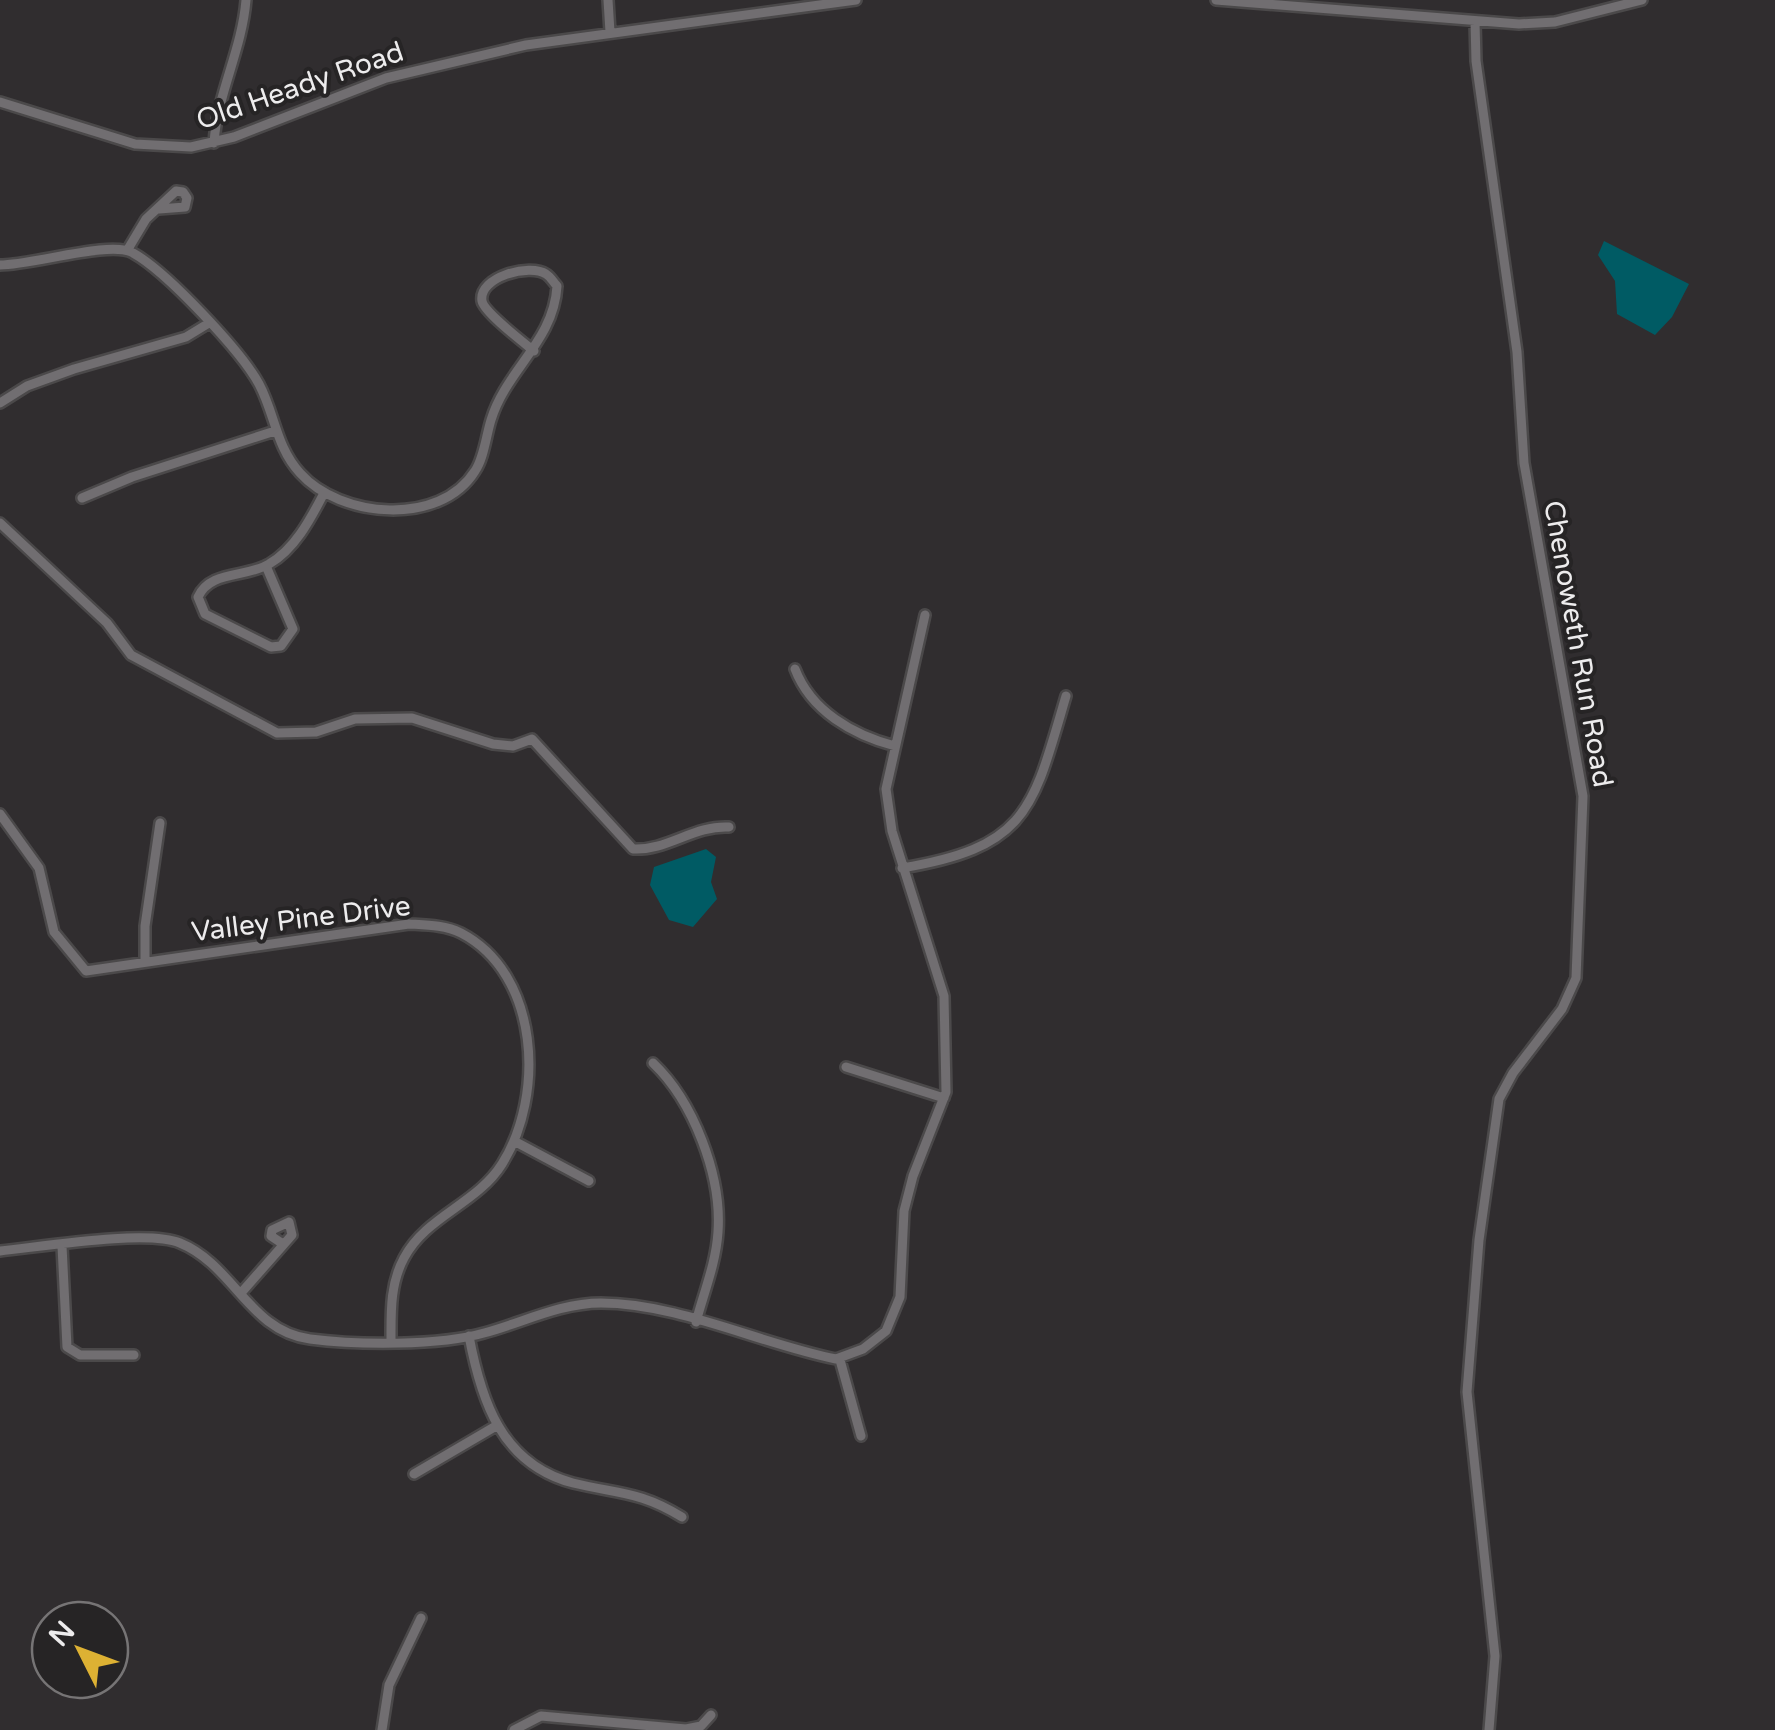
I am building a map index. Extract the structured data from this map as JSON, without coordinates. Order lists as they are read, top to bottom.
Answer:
{
  "streets": {
    "street": ["Old Heady Road", "Chenoweth Run Road", "Valley Pine Drive"]
  },
  "north": "top left"
}
